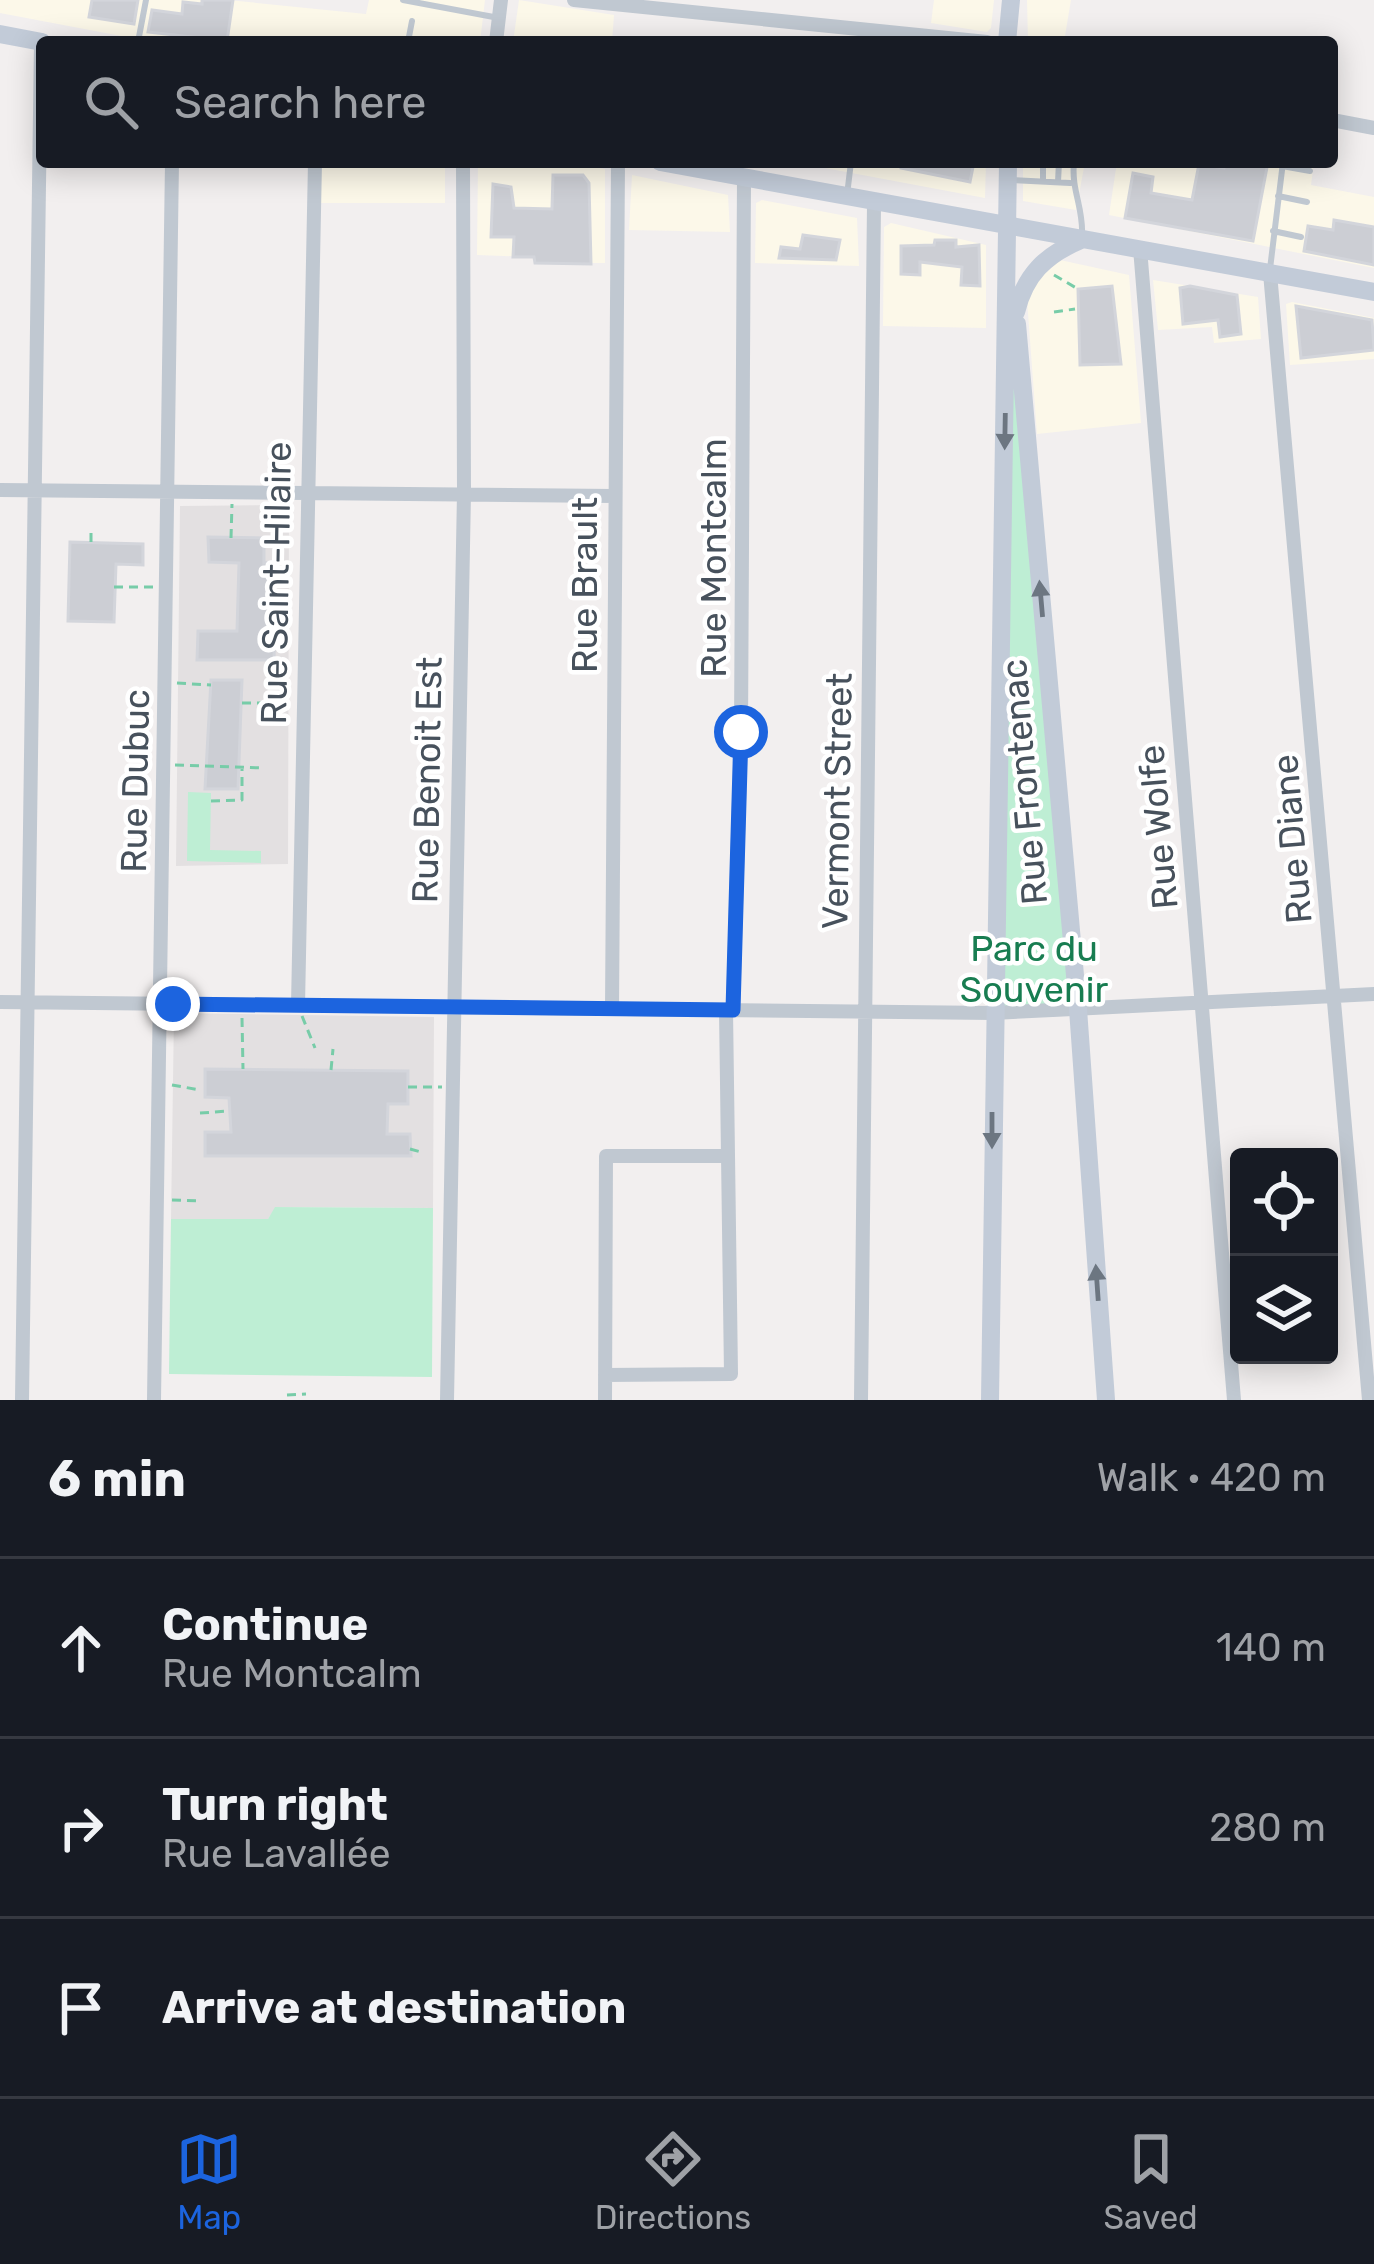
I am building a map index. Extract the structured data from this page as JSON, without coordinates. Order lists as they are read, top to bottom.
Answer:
{
  "streets": {
    "main road": ["Rue Frontenac"],
    "street": [
      "Rue Montcalm",
      "Rue Saint-Hilaire",
      "Rue Brault",
      "Rue Benoit Est",
      "Rue Dubuc",
      "Vermont Street",
      "Rue Wolfe",
      "Rue Diane"
    ]
  },
  "parks": ["Parc du Souvenir"],
  "page": {
    "search": "Search here",
    "heading": ["6 min", "Walk · 420 m"],
    "list": [
      ["Continue", "Rue Montcalm", "140 m"],
      ["Turn right", "Rue Lavallée", "280 m"],
      "Arrive at destination"
    ],
    "nav": ["Map", "Directions", "Saved"]
  }
}
